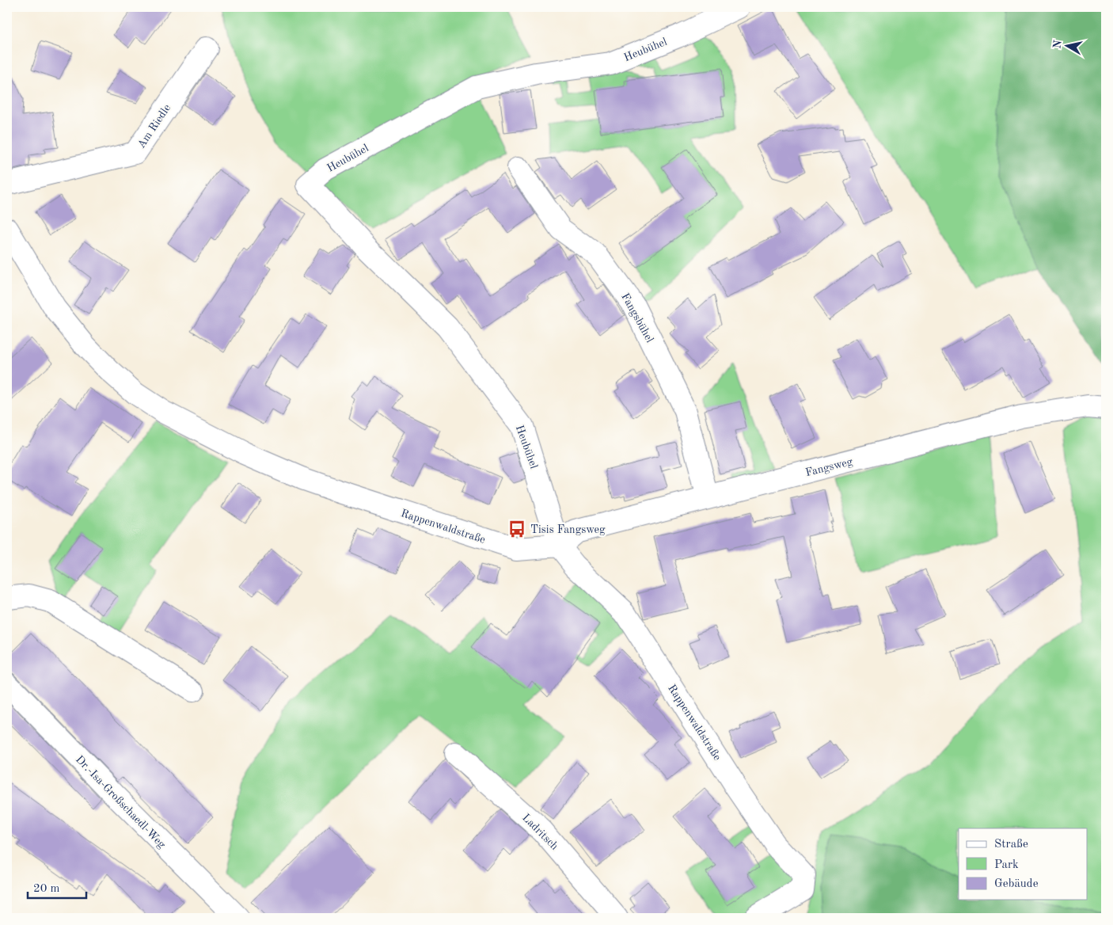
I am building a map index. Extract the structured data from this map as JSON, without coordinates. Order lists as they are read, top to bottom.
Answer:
{
  "streets": {
    "street": [
      "Heubühel",
      "Am Riedle",
      "Fangsbühel",
      "Fangsweg",
      "Rappenwaldstraße",
      "Dr.-Isa-Großschaedl-Weg",
      "Ladritsch"
    ]
  },
  "crossings": [
    ["Heubühel", "Fangsweg"],
    ["Heubühel", "Rappenwaldstraße"],
    ["Fangsbühel", "Fangsweg"],
    ["Fangsweg", "Rappenwaldstraße"]
  ],
  "places": {
    "bus stop": ["Tisis Fangsweg"]
  },
  "legend": ["Straße", "Park", "Gebäude"],
  "scale_bar": "20 m",
  "north": "left"
}
